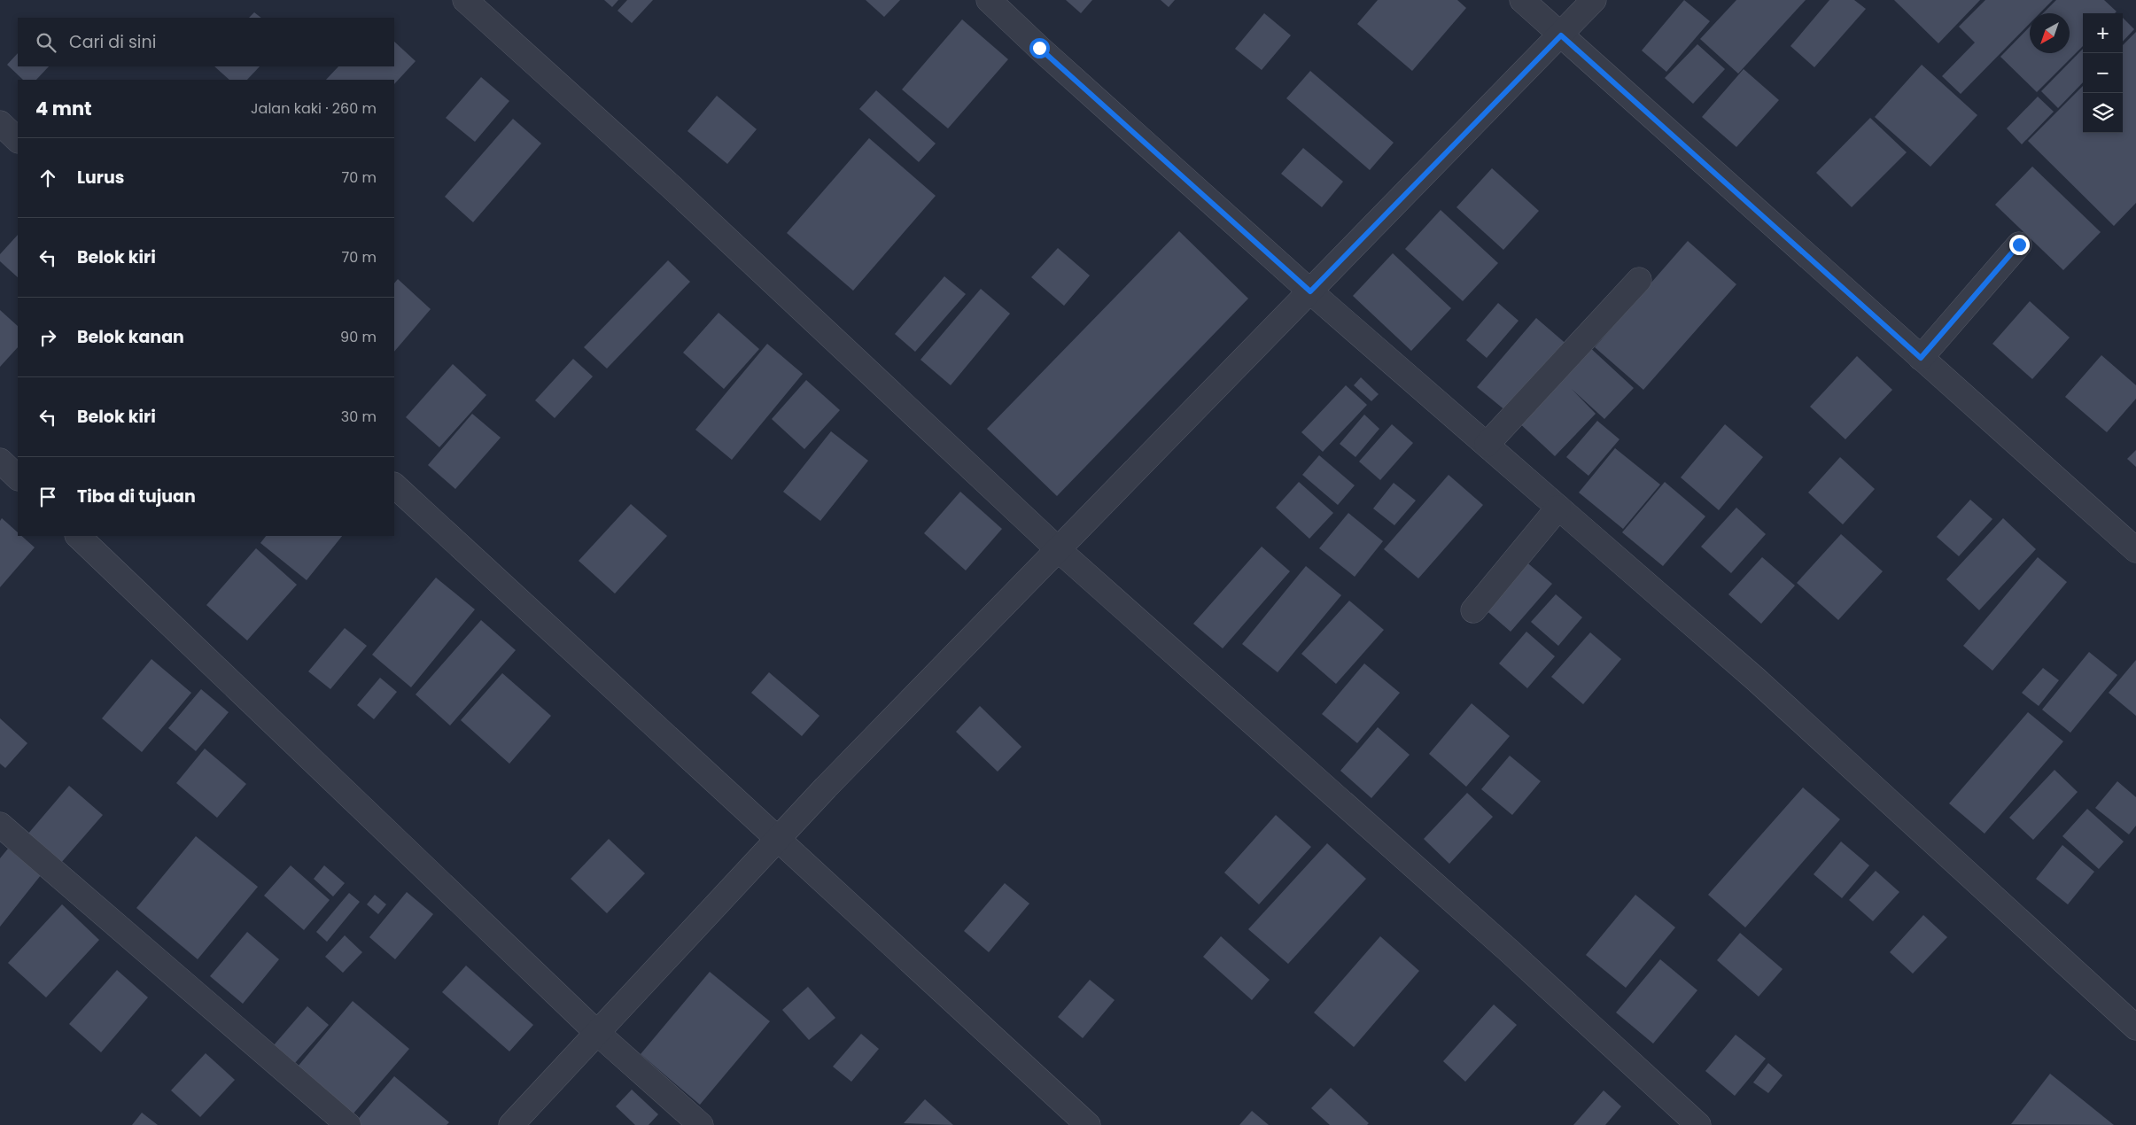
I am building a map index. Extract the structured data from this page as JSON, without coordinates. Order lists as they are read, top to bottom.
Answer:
{
  "north": "bottom left",
  "page": {
    "map_buttons": ["+", "−"],
    "search": "Cari di sini",
    "heading": ["4 mnt", "Jalan kaki · 260 m"],
    "list": [
      ["Lurus", "70 m"],
      ["Belok kiri", "70 m"],
      ["Belok kanan", "90 m"],
      ["Belok kiri", "30 m"],
      "Tiba di tujuan"
    ]
  }
}
